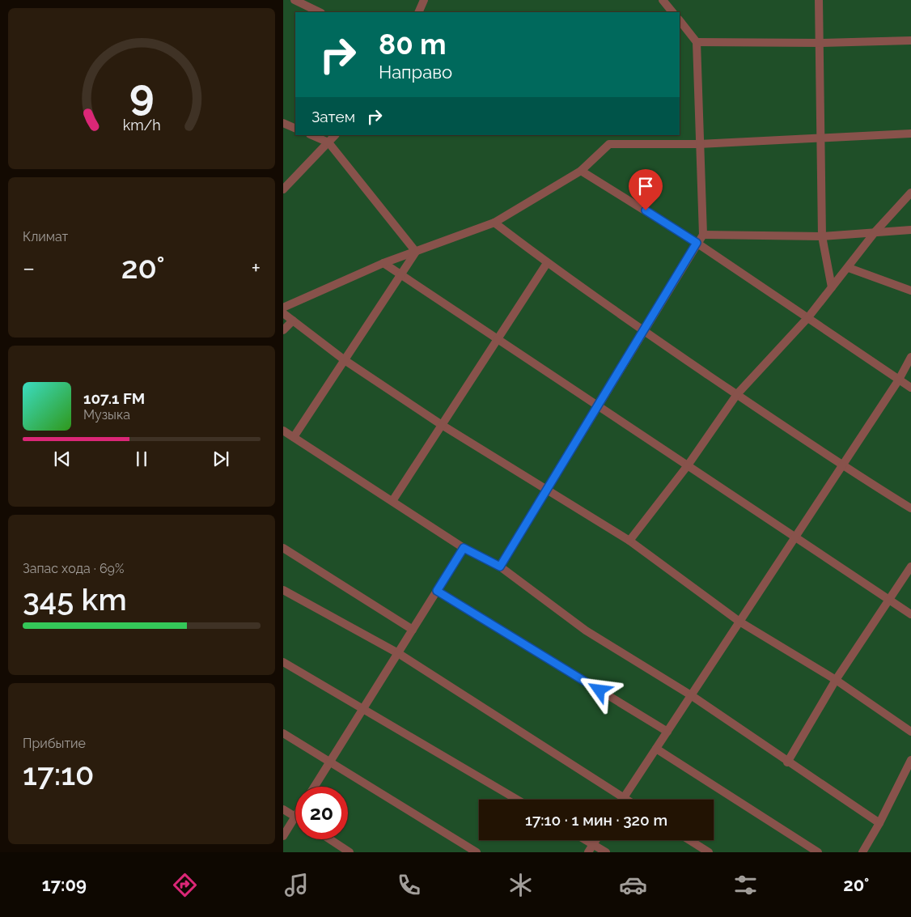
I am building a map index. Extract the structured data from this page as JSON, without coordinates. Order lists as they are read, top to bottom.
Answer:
{
  "page": {
    "turn": ["80 m", "Направо"],
    "then": "Затем",
    "tile": [
      "Климат",
      ["Запас хода · 69%", "345 km"],
      ["Прибытие", "17:10"]
    ],
    "heat": ["−", "20°", "+"],
    "song": ["107.1 FM", "Музыка"],
    "limit": "20",
    "trip": "17:10 · 1 мин · 320 m",
    "tabs": ["17:09", "20°"],
    "gauge": ["9", "km/h"]
  }
}
